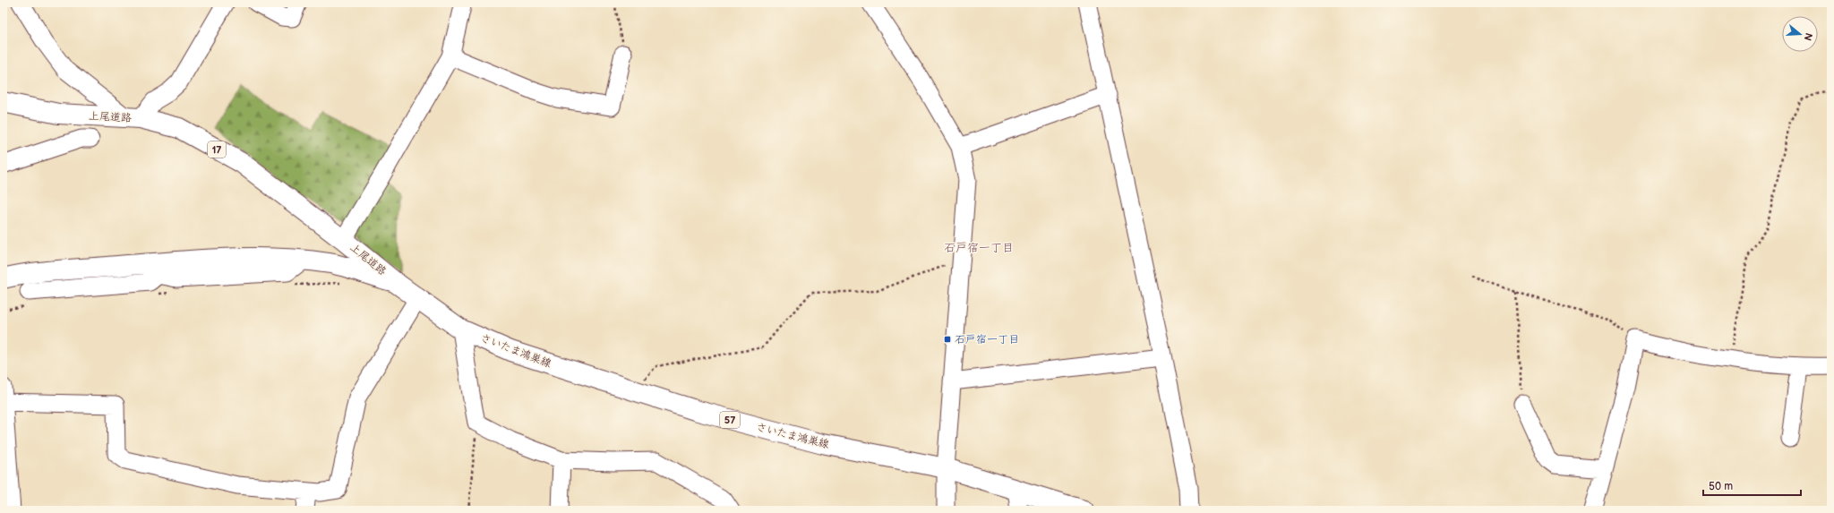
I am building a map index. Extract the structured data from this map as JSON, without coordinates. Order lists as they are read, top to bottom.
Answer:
{
  "streets": {
    "main road": [
      "上尾道路",
      "17",
      "さいたま鴻巣線",
      "57"
    ]
  },
  "crossings": [
    ["上尾道路", "さいたま鴻巣線"]
  ],
  "districts": ["石戸宿一丁目"],
  "places": {
    "transit": ["石戸宿一丁目"]
  },
  "scale_bar": "50 m",
  "north": "right"
}
